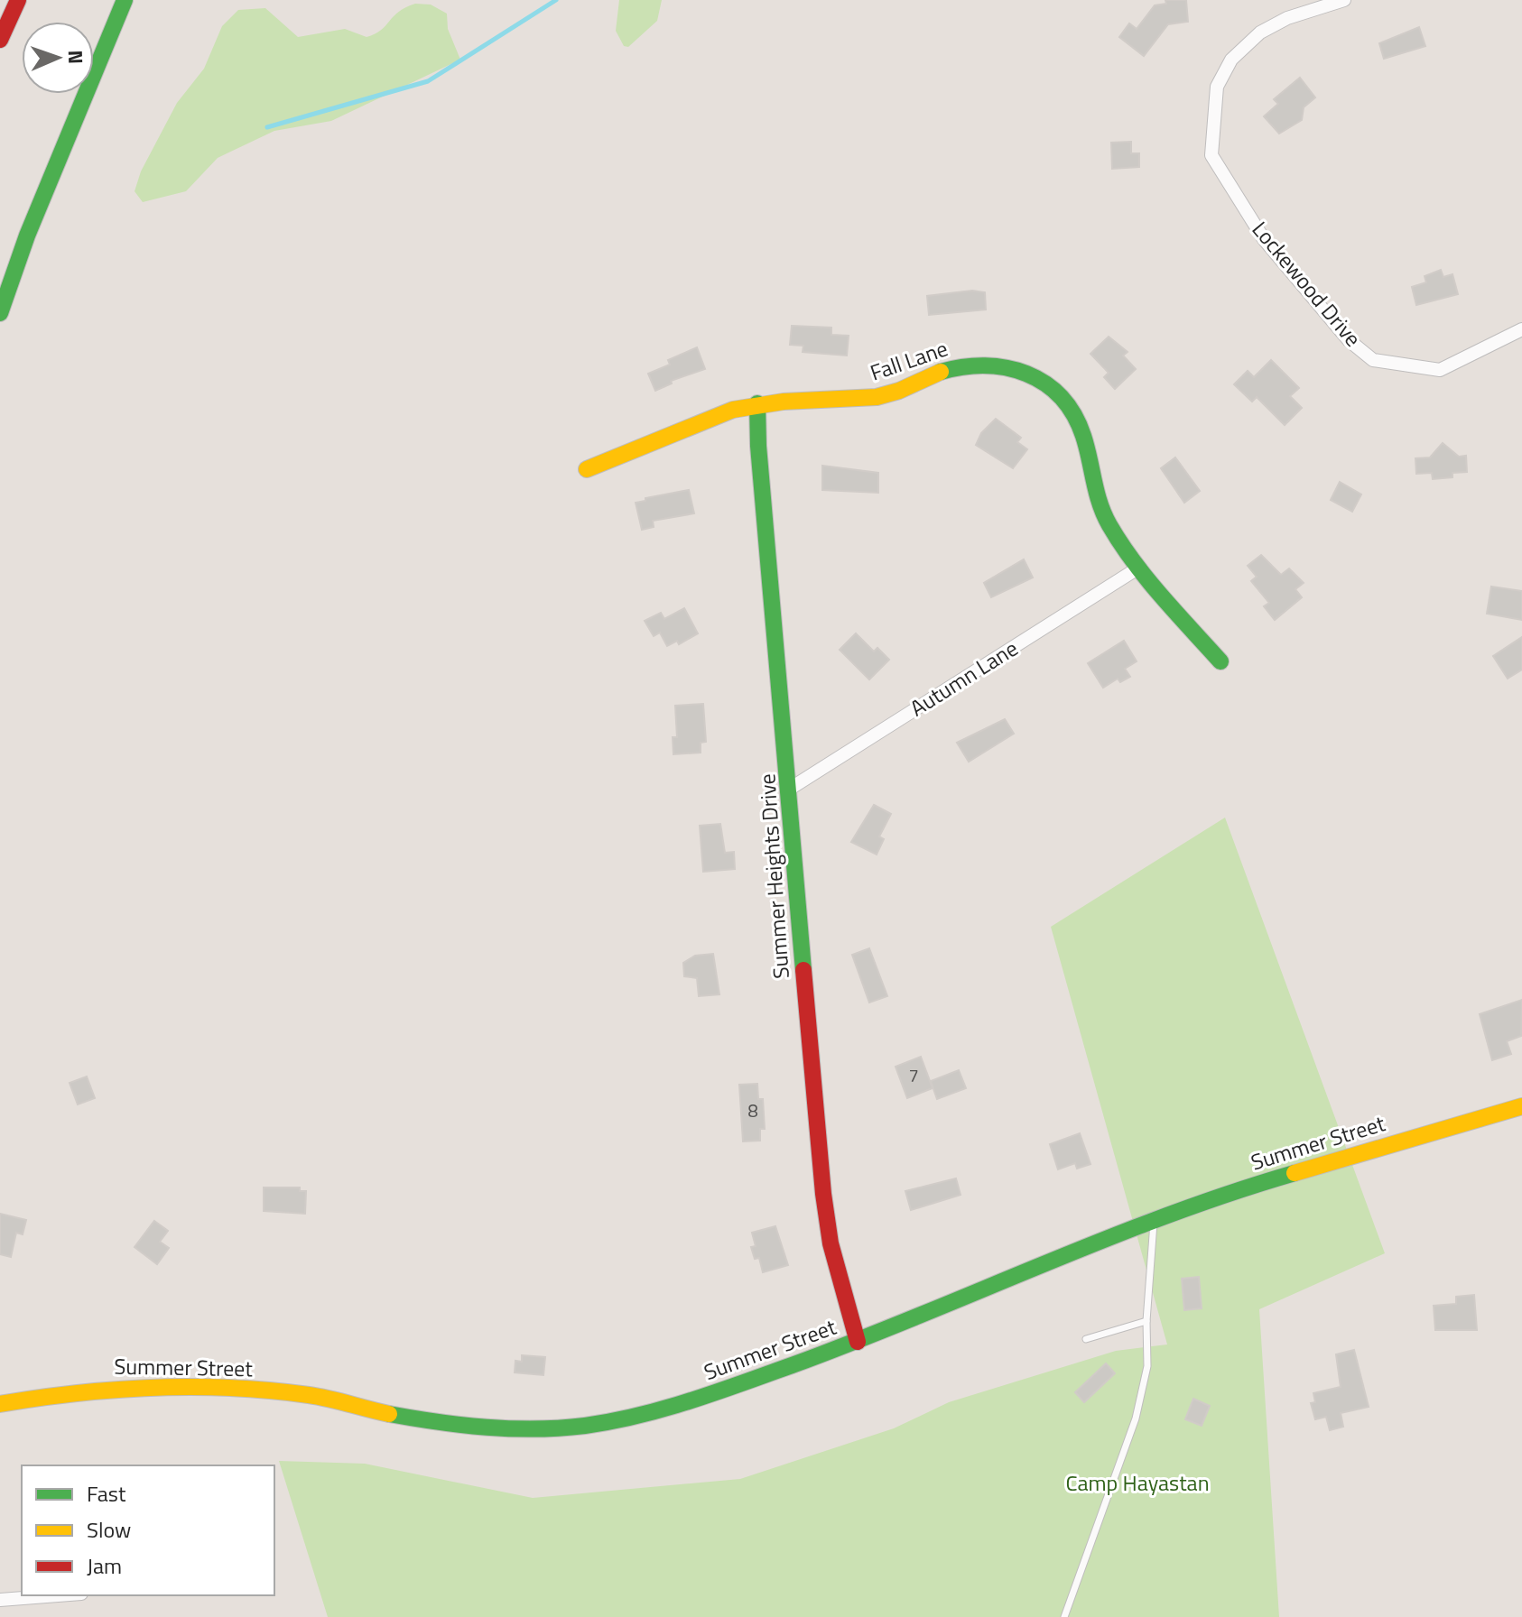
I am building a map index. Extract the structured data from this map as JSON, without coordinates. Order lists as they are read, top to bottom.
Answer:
{
  "streets": {
    "main road": ["Fall Lane", "Summer Heights Drive", "Summer Street"],
    "street": ["Lockewood Drive", "Autumn Lane"]
  },
  "crossings": [
    ["Fall Lane", "Autumn Lane"],
    ["Fall Lane", "Summer Heights Drive"],
    ["Autumn Lane", "Summer Heights Drive"],
    ["Summer Heights Drive", "Summer Street"]
  ],
  "parks": ["Camp Hayastan"],
  "house_numbers": ["7", "8"],
  "legend": ["Fast", "Slow", "Jam"],
  "north": "right"
}
